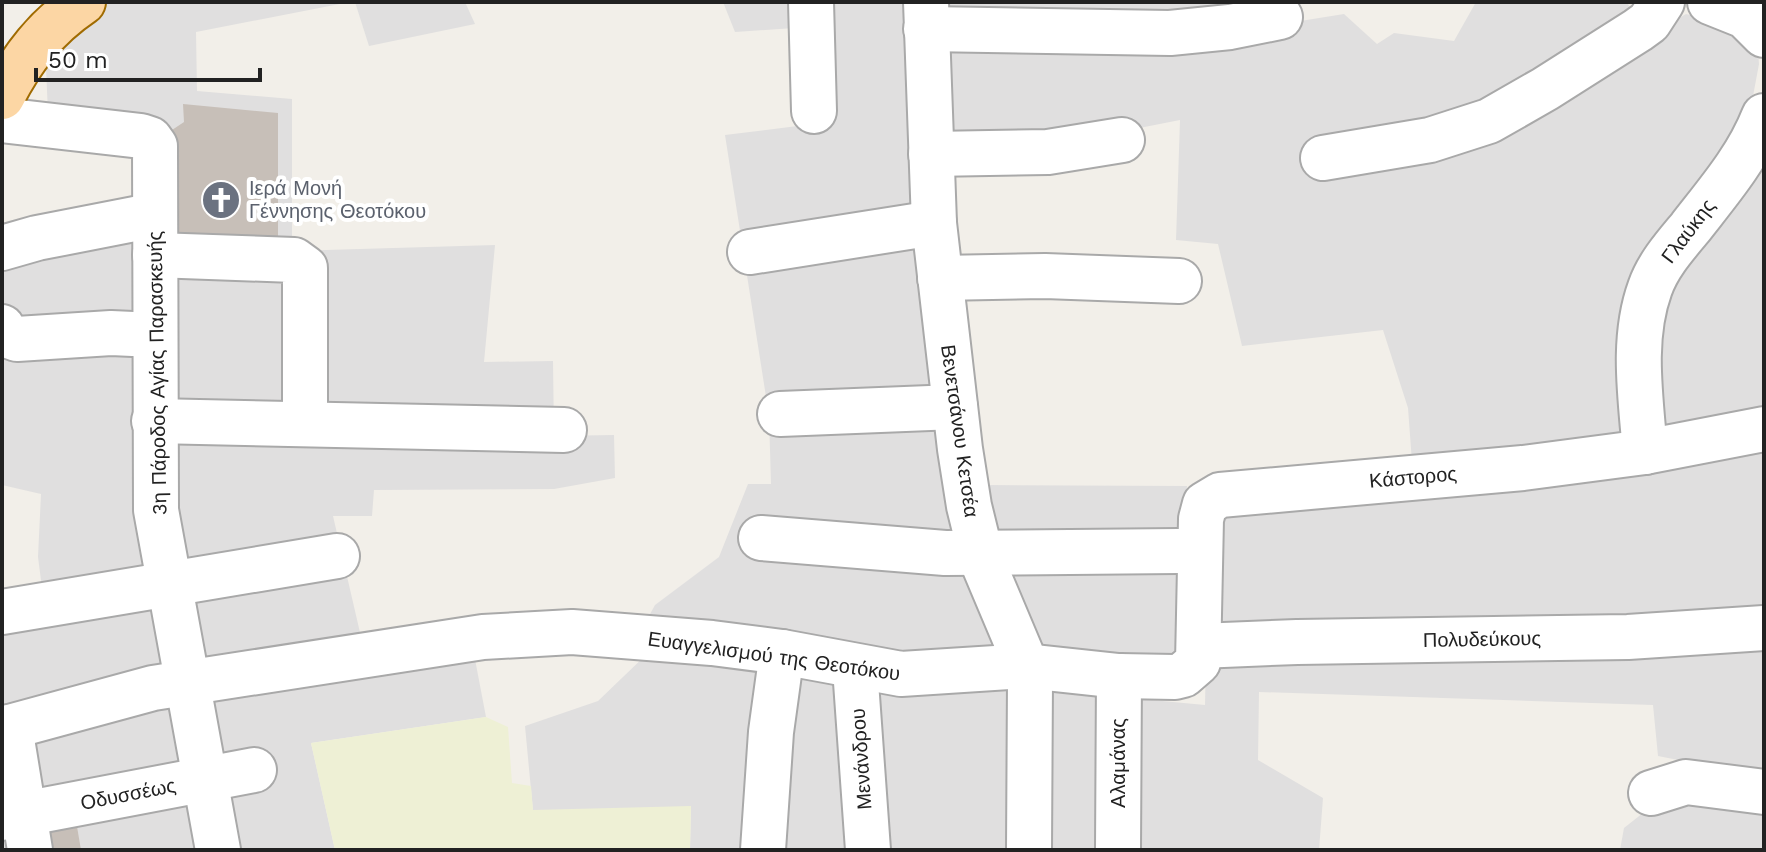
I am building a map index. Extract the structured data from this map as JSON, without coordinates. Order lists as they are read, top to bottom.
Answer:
{
  "streets": {
    "street": [
      "Γλαύκης",
      "3η Πάροδος Αγίας Παρασκευής",
      "Βενετσάνου Κετσέα",
      "Κάστορος",
      "Πολυδεύκους",
      "Ευαγγελισμού της Θεοτόκου",
      "Μενάνδρου",
      "Αλαμάνας",
      "Οδυσσέως"
    ]
  },
  "crossings": [
    ["Γλαύκης", "Κάστορος"],
    ["3η Πάροδος Αγίας Παρασκευής", "Ευαγγελισμού της Θεοτόκου"],
    ["3η Πάροδος Αγίας Παρασκευής", "Οδυσσέως"],
    ["Βενετσάνου Κετσέα", "Ευαγγελισμού της Θεοτόκου"],
    ["Κάστορος", "Πολυδεύκους"],
    ["Κάστορος", "Ευαγγελισμού της Θεοτόκου"],
    ["Πολυδεύκους", "Ευαγγελισμού της Θεοτόκου"],
    ["Ευαγγελισμού της Θεοτόκου", "Μενάνδρου"],
    ["Ευαγγελισμού της Θεοτόκου", "Αλαμάνας"]
  ],
  "places": {
    "church": ["Ιερά Μονή Γέννησης Θεοτόκου"]
  },
  "scale_bar": "50 m"
}
